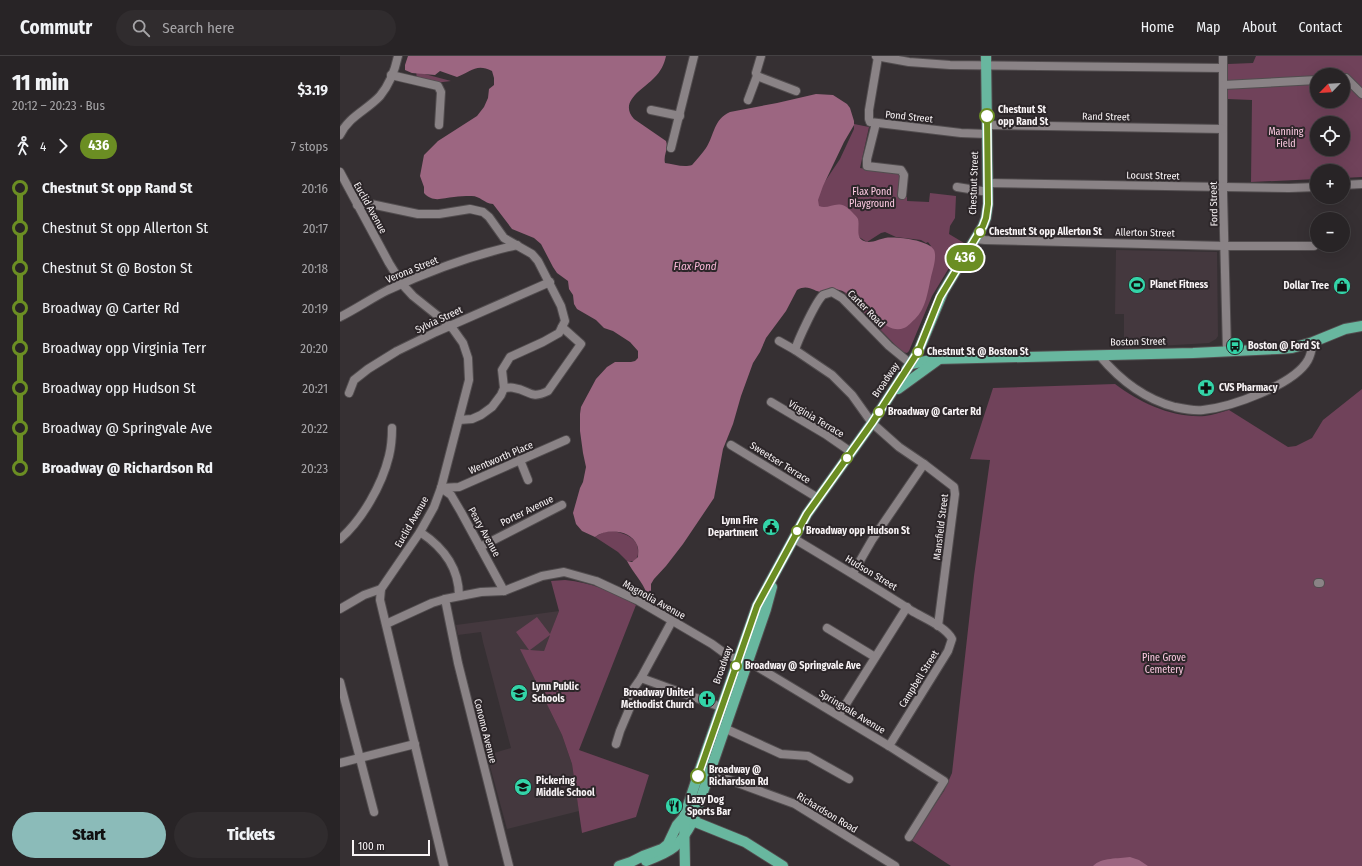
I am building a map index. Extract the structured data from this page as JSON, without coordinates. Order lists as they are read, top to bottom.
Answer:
{
  "streets": {
    "main road": ["Chestnut Street", "Boston Street", "Broadway"],
    "street": [
      "Pond Street",
      "Rand Street",
      "Locust Street",
      "Ford Street",
      "Euclid Avenue",
      "Allerton Street",
      "Verona Street",
      "Carter Road",
      "Sylvia Street",
      "Virginia Terrace",
      "Wentworth Place",
      "Sweetser Terrace",
      "Porter Avenue",
      "Mansfield Street",
      "Peary Avenue",
      "Hudson Street",
      "Magnolia Avenue",
      "Campbell Street",
      "Springvale Avenue",
      "Conomo Avenue",
      "Richardson Road"
    ]
  },
  "crossings": [
    ["Pond Street", "Rand Street"],
    ["Pond Street", "Chestnut Street"],
    ["Rand Street", "Chestnut Street"],
    ["Rand Street", "Ford Street"],
    ["Locust Street", "Chestnut Street"],
    ["Locust Street", "Ford Street"],
    ["Chestnut Street", "Allerton Street"],
    ["Chestnut Street", "Carter Road"],
    ["Chestnut Street", "Boston Street"],
    ["Chestnut Street", "Broadway"],
    ["Ford Street", "Allerton Street"],
    ["Ford Street", "Boston Street"],
    ["Euclid Avenue", "Verona Street"],
    ["Euclid Avenue", "Sylvia Street"],
    ["Euclid Avenue", "Wentworth Place"],
    ["Euclid Avenue", "Peary Avenue"],
    ["Carter Road", "Boston Street"],
    ["Carter Road", "Broadway"],
    ["Boston Street", "Broadway"],
    ["Broadway", "Virginia Terrace"],
    ["Broadway", "Sweetser Terrace"],
    ["Broadway", "Mansfield Street"],
    ["Broadway", "Hudson Street"],
    ["Broadway", "Magnolia Avenue"],
    ["Broadway", "Springvale Avenue"],
    ["Broadway", "Richardson Road"],
    ["Wentworth Place", "Peary Avenue"],
    ["Porter Avenue", "Peary Avenue"],
    ["Mansfield Street", "Hudson Street"],
    ["Mansfield Street", "Campbell Street"],
    ["Peary Avenue", "Magnolia Avenue"],
    ["Hudson Street", "Campbell Street"],
    ["Magnolia Avenue", "Springvale Avenue"],
    ["Magnolia Avenue", "Conomo Avenue"],
    ["Campbell Street", "Springvale Avenue"]
  ],
  "water": ["Flax Pond"],
  "parks": ["Manning Field", "Flax Pond Playground", "Pine Grove Cemetery"],
  "places": {
    "other": [
      "Chestnut St opp Rand St",
      "Chestnut St opp Allerton St",
      "Chestnut St @ Boston St",
      "Broadway @ Carter Rd",
      "Broadway opp Hudson St",
      "Broadway @ Springvale Ave",
      "Broadway @ Richardson Rd"
    ],
    "sports": ["Planet Fitness"],
    "shop": ["Dollar Tree"],
    "bus stop": ["Boston @ Ford St"],
    "pharmacy": ["CVS Pharmacy"],
    "public building": ["Lynn Fire Department"],
    "school or university": ["Lynn Public Schools", "Pickering Middle School"],
    "church": ["Broadway United Methodist Church"],
    "restaurant": ["Lazy Dog Sports Bar"]
  },
  "lines": ["bus line 436"],
  "scale_bar": "100 m",
  "north": "bottom left",
  "page": {
    "header": "Commutr",
    "search": "Search here",
    "nav": [
      "Home",
      "Map",
      "About",
      "Contact"
    ],
    "heading": ["11 min", "20:12 – 20:23 · Bus", "$3.19"],
    "on_map": "436",
    "map_buttons": ["+", "−"],
    "legs": ["4", "436", "7 stops"],
    "list": [
      {
        "name": "Chestnut St opp Rand St",
        "value": "20:16"
      },
      {
        "name": "Chestnut St opp Allerton St",
        "value": "20:17"
      },
      {
        "name": "Chestnut St @ Boston St",
        "value": "20:18"
      },
      {
        "name": "Broadway @ Carter Rd",
        "value": "20:19"
      },
      {
        "name": "Broadway opp Virginia Terr",
        "value": "20:20"
      },
      {
        "name": "Broadway opp Hudson St",
        "value": "20:21"
      },
      {
        "name": "Broadway @ Springvale Ave",
        "value": "20:22"
      },
      {
        "name": "Broadway @ Richardson Rd",
        "value": "20:23"
      }
    ],
    "buttons": ["Start", "Tickets"],
    "scale": "100 m"
  }
}
